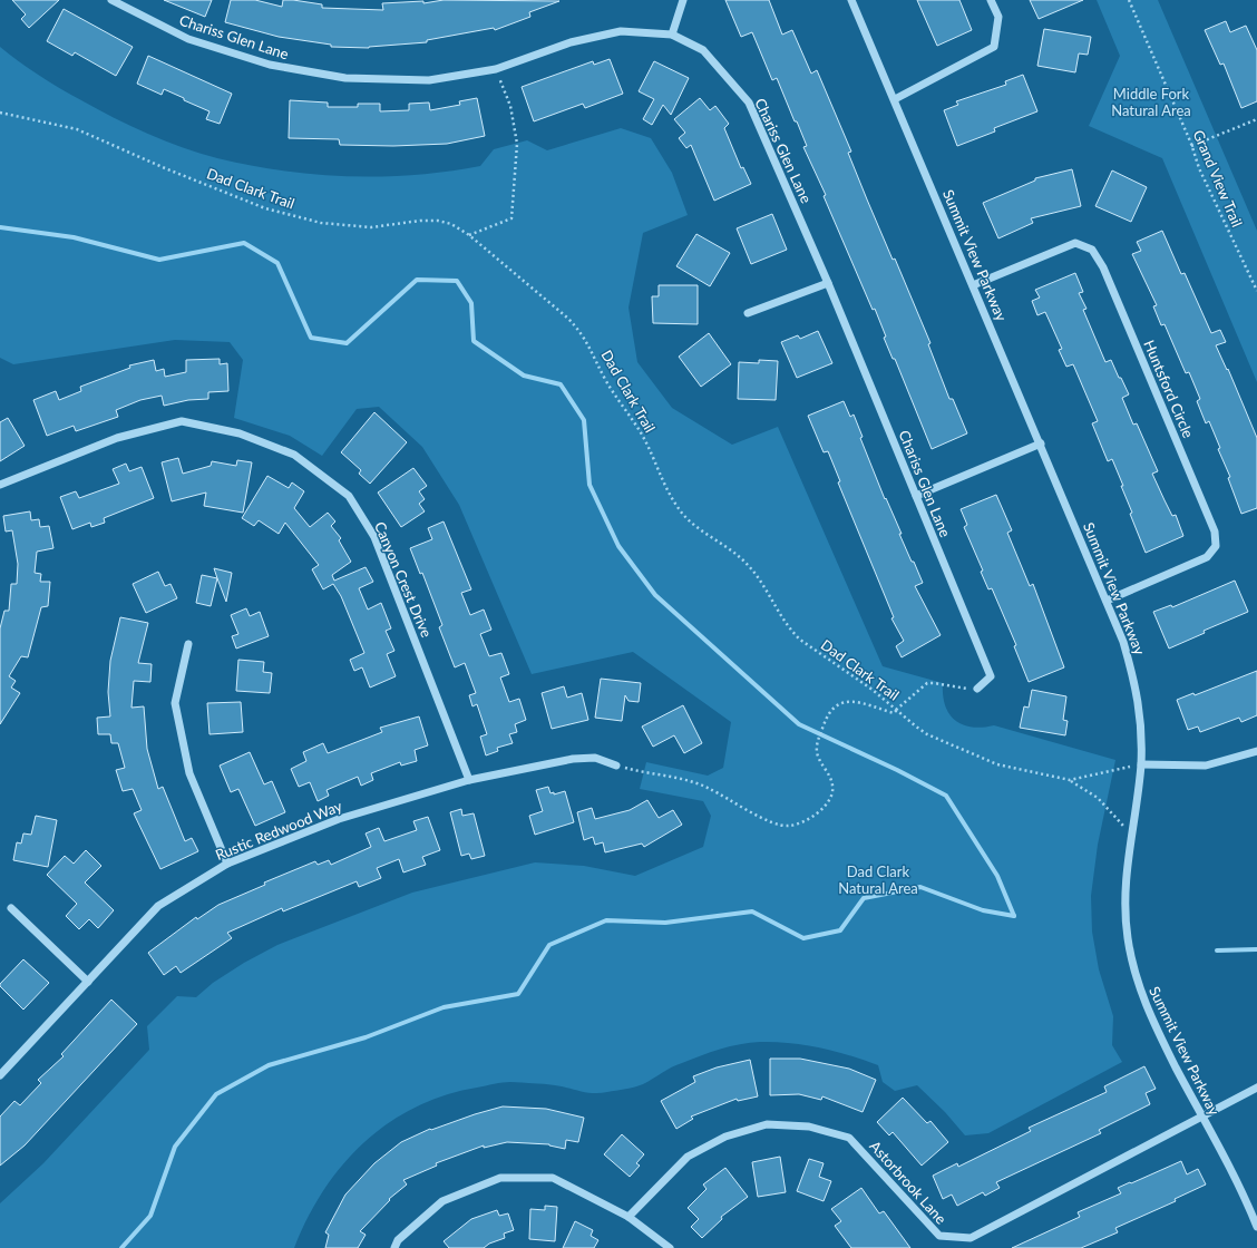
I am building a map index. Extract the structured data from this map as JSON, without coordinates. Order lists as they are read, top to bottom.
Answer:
{
  "streets": {
    "street": [
      "Chariss Glen Lane",
      "Summit View Parkway",
      "Huntsford Circle",
      "Canyon Crest Drive",
      "Rustic Redwood Way",
      "Astorbrook Lane"
    ],
    "path": ["Grand View Trail", "Dad Clark Trail"]
  },
  "crossings": [
    ["Dad Clark Trail", "Summit View Parkway"],
    ["Summit View Parkway", "Huntsford Circle"],
    ["Summit View Parkway", "Astorbrook Lane"],
    ["Canyon Crest Drive", "Rustic Redwood Way"]
  ],
  "parks": ["Middle Fork Natural Area", "Dad Clark Natural Area"]
}
